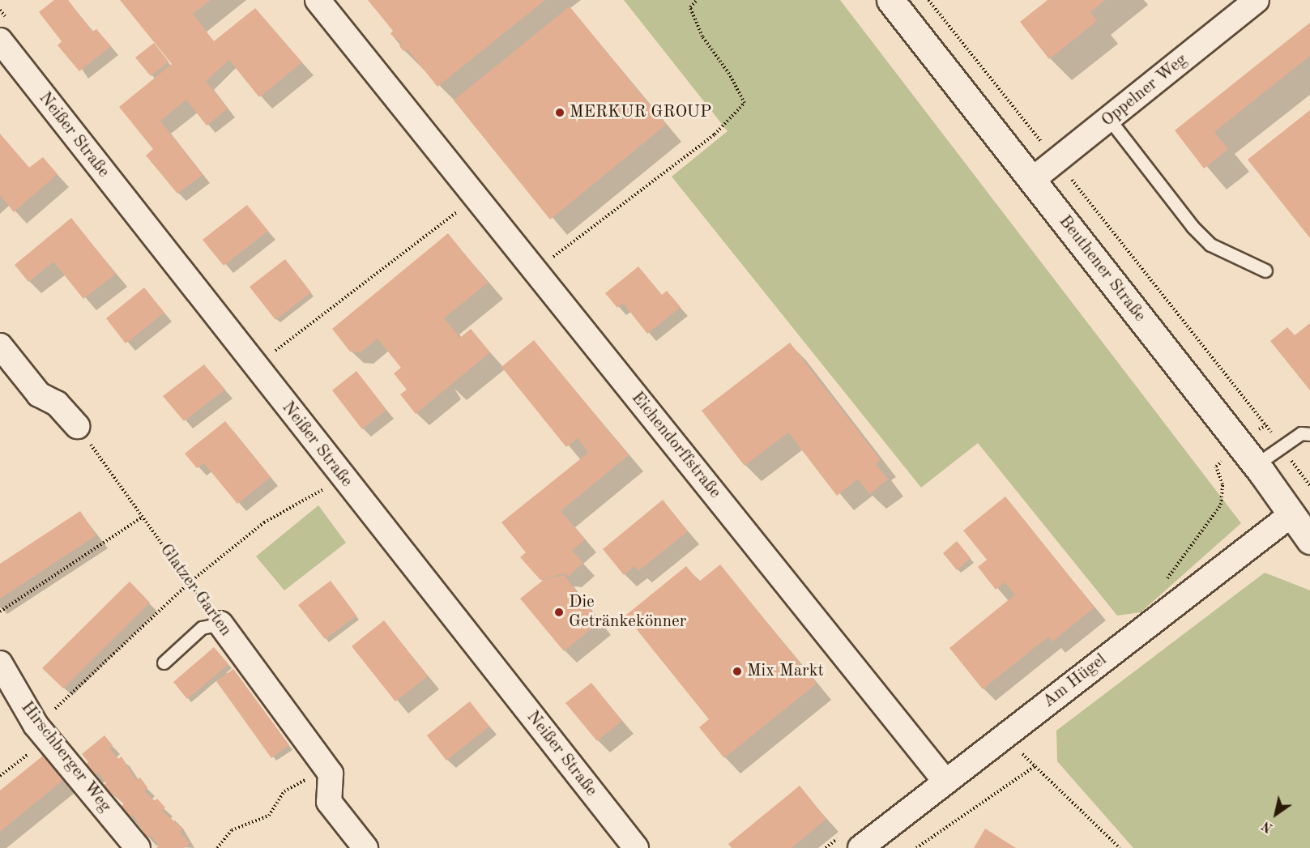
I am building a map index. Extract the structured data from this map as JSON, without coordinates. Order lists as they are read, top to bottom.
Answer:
{
  "streets": {
    "main road": ["Beuthener Straße"],
    "street": [
      "Oppelner Weg",
      "Neißer Straße",
      "Eichendorffstraße",
      "Glatzer Garten",
      "Am Hügel",
      "Hirschberger Weg"
    ]
  },
  "crossings": [
    ["Oppelner Weg", "Beuthener Straße"],
    ["Beuthener Straße", "Am Hügel"],
    ["Eichendorffstraße", "Am Hügel"]
  ],
  "places": ["MERKUR GROUP", "Die Getränkekönner", "Mix Markt"],
  "north": "bottom left"
}
